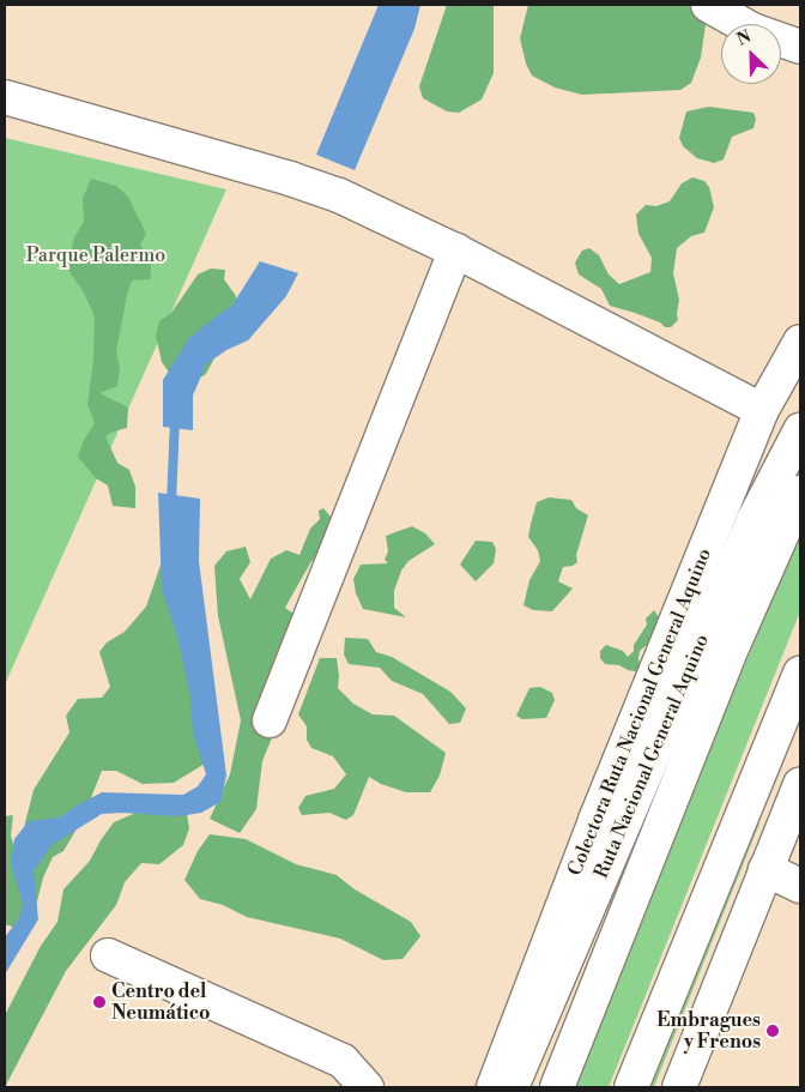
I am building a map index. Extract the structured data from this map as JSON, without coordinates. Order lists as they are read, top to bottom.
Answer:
{
  "streets": {
    "main road": ["Colectora Ruta Nacional General Aquino", "Ruta Nacional General Aquino"]
  },
  "parks": ["Parque Palermo"],
  "places": ["Centro del Neumático", "Embragues y Frenos"],
  "north": "top left"
}
